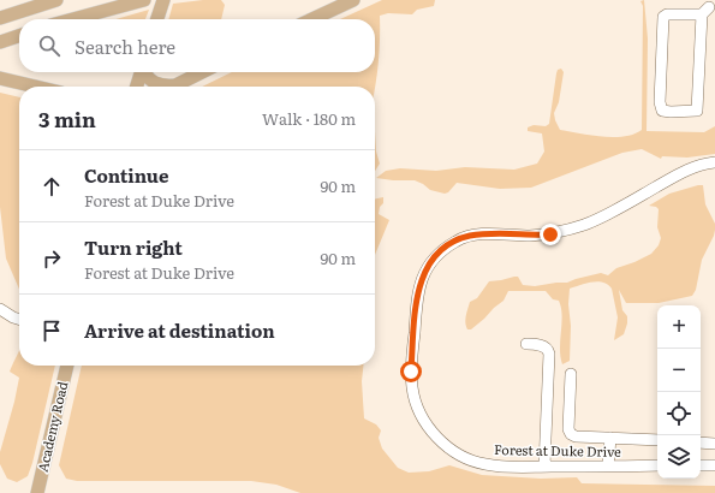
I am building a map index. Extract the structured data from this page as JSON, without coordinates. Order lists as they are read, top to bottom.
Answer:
{
  "streets": {
    "main road": ["Academy Road"],
    "street": ["Forest at Duke Drive"]
  },
  "page": {
    "search": "Search here",
    "heading": ["3 min", "Walk · 180 m"],
    "list": [
      ["Continue", "Forest at Duke Drive", "90 m"],
      ["Turn right", "Forest at Duke Drive", "90 m"],
      "Arrive at destination"
    ],
    "map_buttons": ["+", "−"]
  }
}
